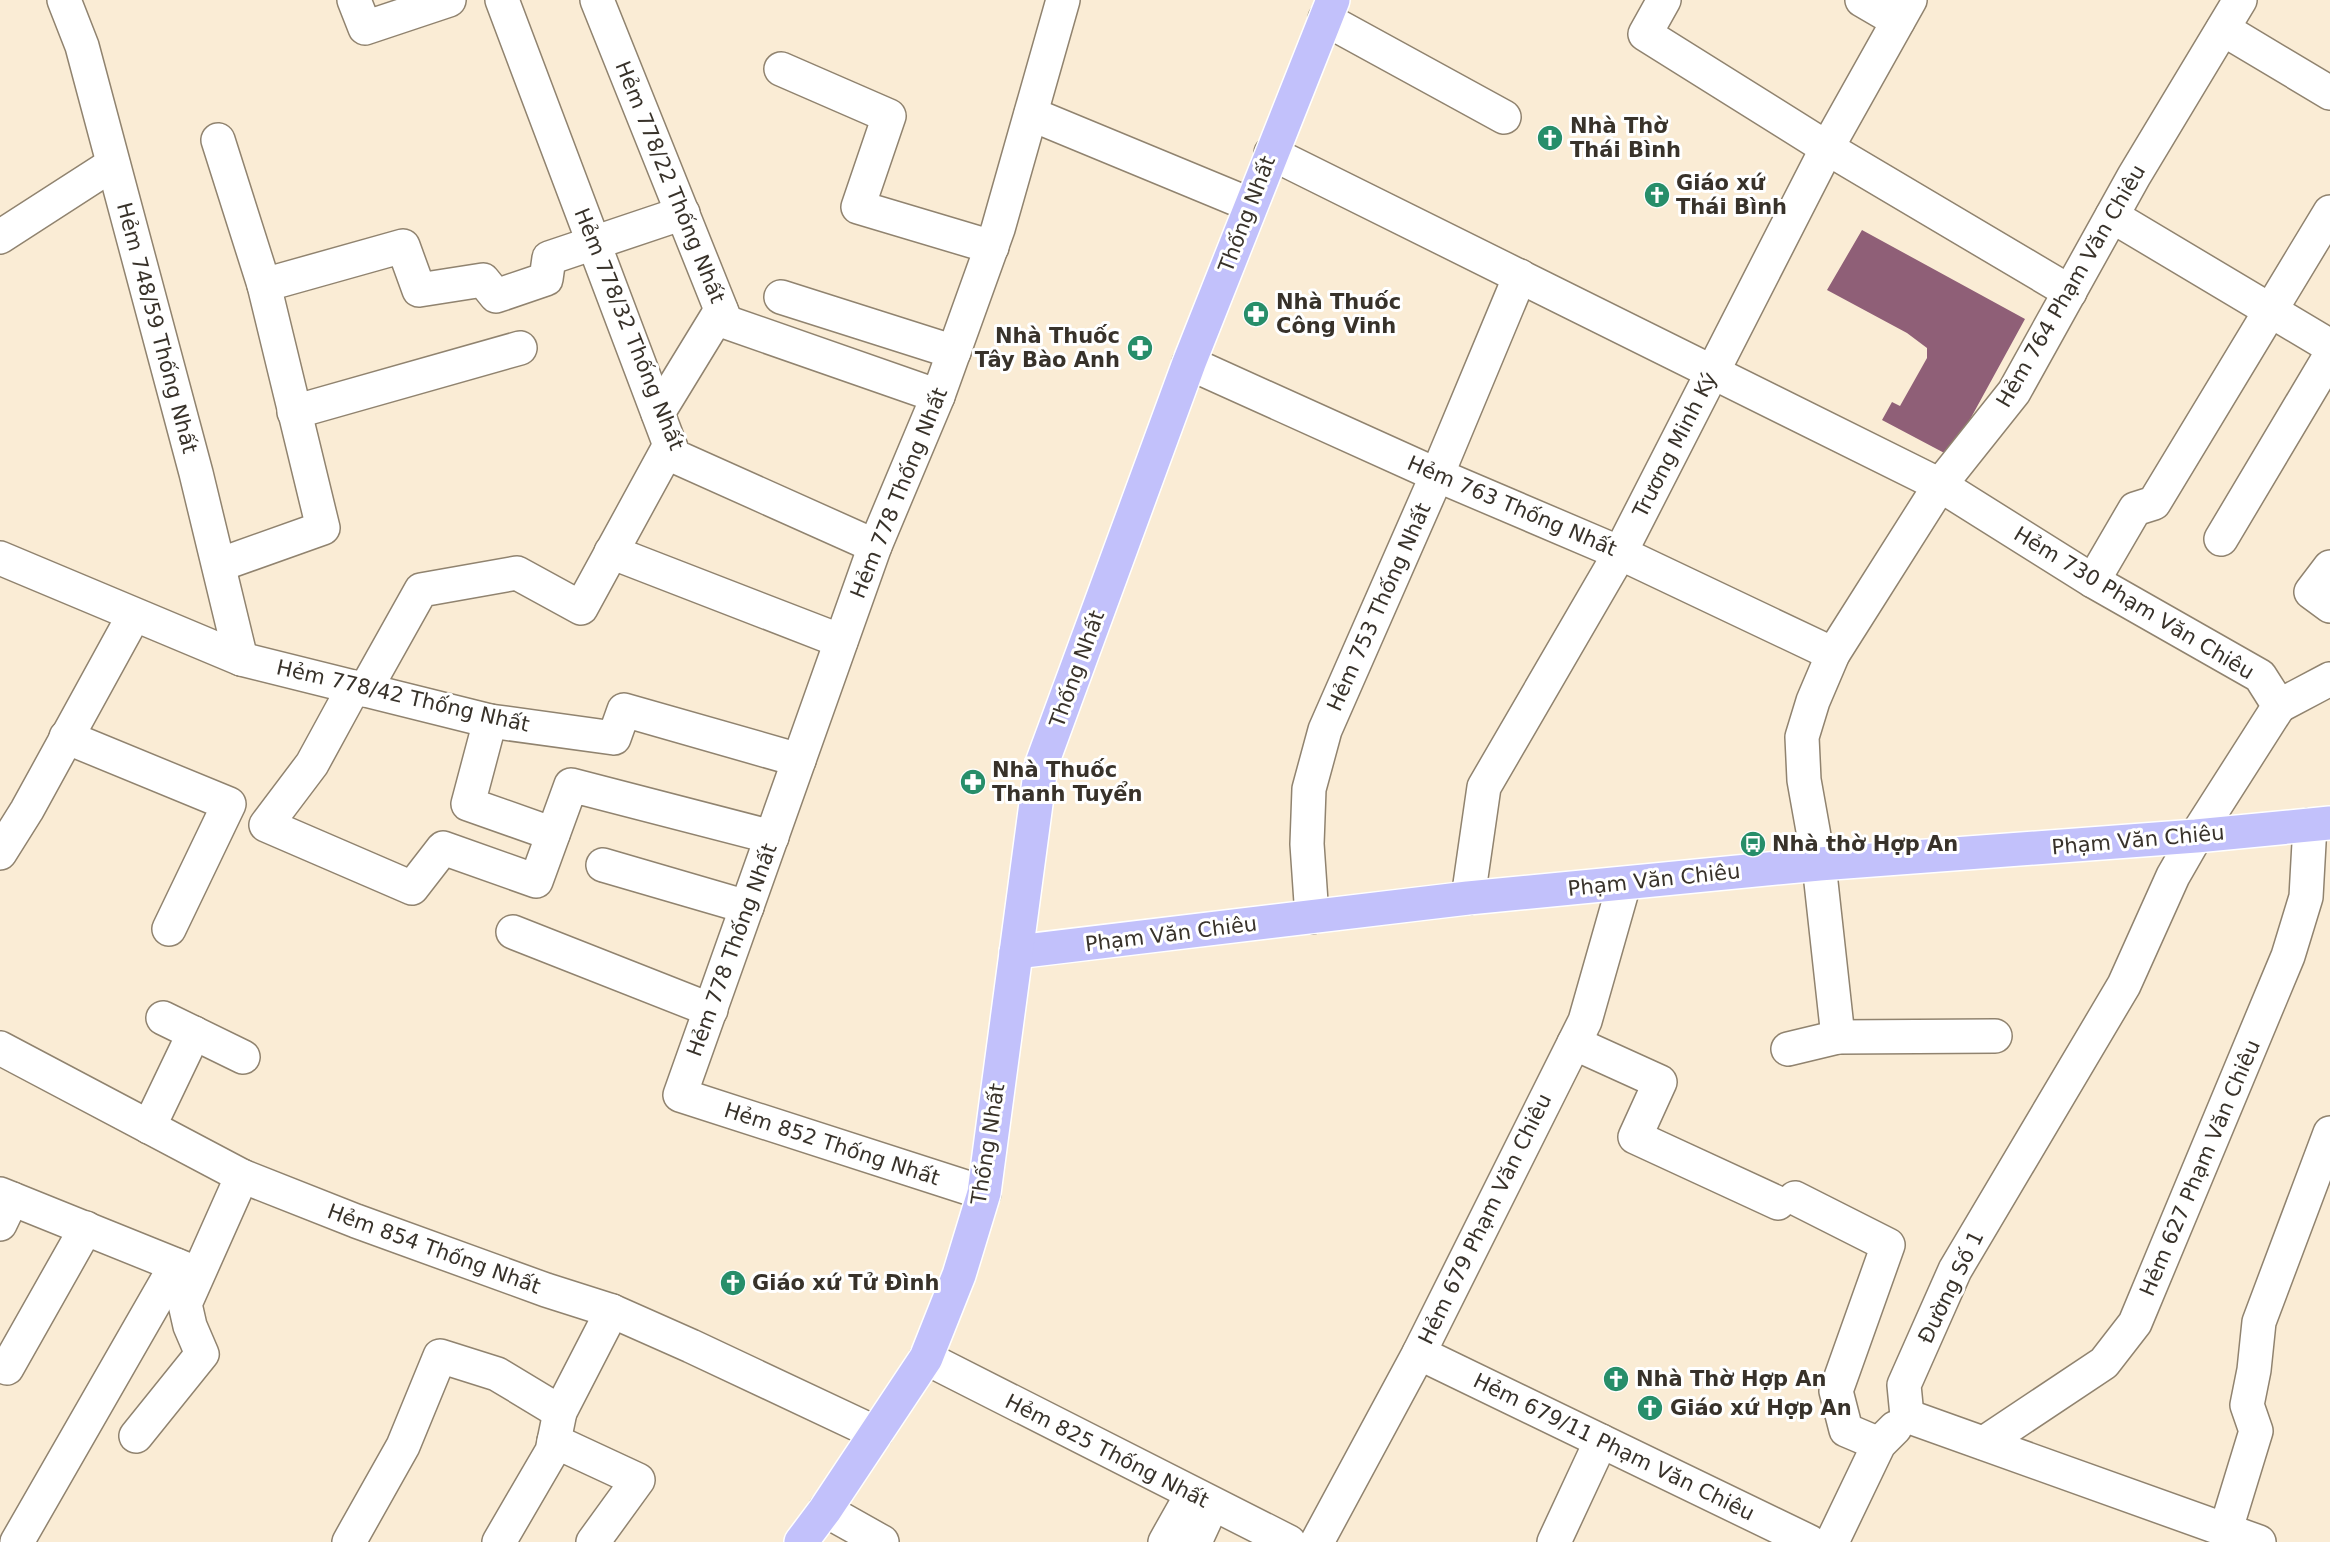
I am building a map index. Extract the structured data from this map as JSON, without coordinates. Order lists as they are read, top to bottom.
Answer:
{
  "streets": {
    "main road": ["Thống Nhất", "Phạm Văn Chiêu"],
    "street": [
      "Hẻm 778/22 Thống Nhất",
      "Hẻm 764 Phạm Văn Chiêu",
      "Hẻm 748/59 Thống Nhất",
      "Hẻm 778/32 Thống Nhất",
      "Trương Minh Ký",
      "Hẻm 778 Thống Nhất",
      "Hẻm 763 Thống Nhất",
      "Hẻm 730 Phạm Văn Chiêu",
      "Hẻm 753 Thống Nhất",
      "Hẻm 778/42 Thống Nhất",
      "Hẻm 852 Thống Nhất",
      "Hẻm 627 Phạm Văn Chiêu",
      "Hẻm 679 Phạm Văn Chiêu",
      "Hẻm 854 Thống Nhất",
      "Đường Số 1",
      "Hẻm 679/11 Phạm Văn Chiêu",
      "Hẻm 825 Thống Nhất"
    ]
  },
  "crossings": [
    ["Hẻm 778/22 Thống Nhất", "Hẻm 778 Thống Nhất"],
    ["Thống Nhất", "Hẻm 763 Thống Nhất"],
    ["Thống Nhất", "Phạm Văn Chiêu"],
    ["Thống Nhất", "Hẻm 852 Thống Nhất"],
    ["Thống Nhất", "Hẻm 854 Thống Nhất"],
    ["Thống Nhất", "Hẻm 825 Thống Nhất"],
    ["Hẻm 764 Phạm Văn Chiêu", "Hẻm 763 Thống Nhất"],
    ["Hẻm 764 Phạm Văn Chiêu", "Hẻm 730 Phạm Văn Chiêu"],
    ["Hẻm 764 Phạm Văn Chiêu", "Phạm Văn Chiêu"],
    ["Hẻm 748/59 Thống Nhất", "Hẻm 778/42 Thống Nhất"],
    ["Hẻm 778/32 Thống Nhất", "Hẻm 778 Thống Nhất"],
    ["Trương Minh Ký", "Hẻm 763 Thống Nhất"],
    ["Trương Minh Ký", "Phạm Văn Chiêu"],
    ["Hẻm 778 Thống Nhất", "Hẻm 778/42 Thống Nhất"],
    ["Hẻm 778 Thống Nhất", "Hẻm 852 Thống Nhất"],
    ["Hẻm 763 Thống Nhất", "Hẻm 753 Thống Nhất"],
    ["Hẻm 753 Thống Nhất", "Phạm Văn Chiêu"],
    ["Phạm Văn Chiêu", "Hẻm 627 Phạm Văn Chiêu"],
    ["Phạm Văn Chiêu", "Hẻm 679 Phạm Văn Chiêu"],
    ["Phạm Văn Chiêu", "Đường Số 1"],
    ["Hẻm 679 Phạm Văn Chiêu", "Hẻm 679/11 Phạm Văn Chiêu"]
  ],
  "places": {
    "church": [
      "Nhà Thờ Thái Bình",
      "Giáo xứ Thái Bình",
      "Giáo xứ Tử Đình",
      "Nhà Thờ Hợp An",
      "Giáo xứ Hợp An"
    ],
    "pharmacy": ["Nhà Thuốc Công Vinh", "Nhà Thuốc Tây Bào Anh", "Nhà Thuốc Thanh Tuyển"],
    "bus stop": ["Nhà thờ Hợp An"]
  }
}
